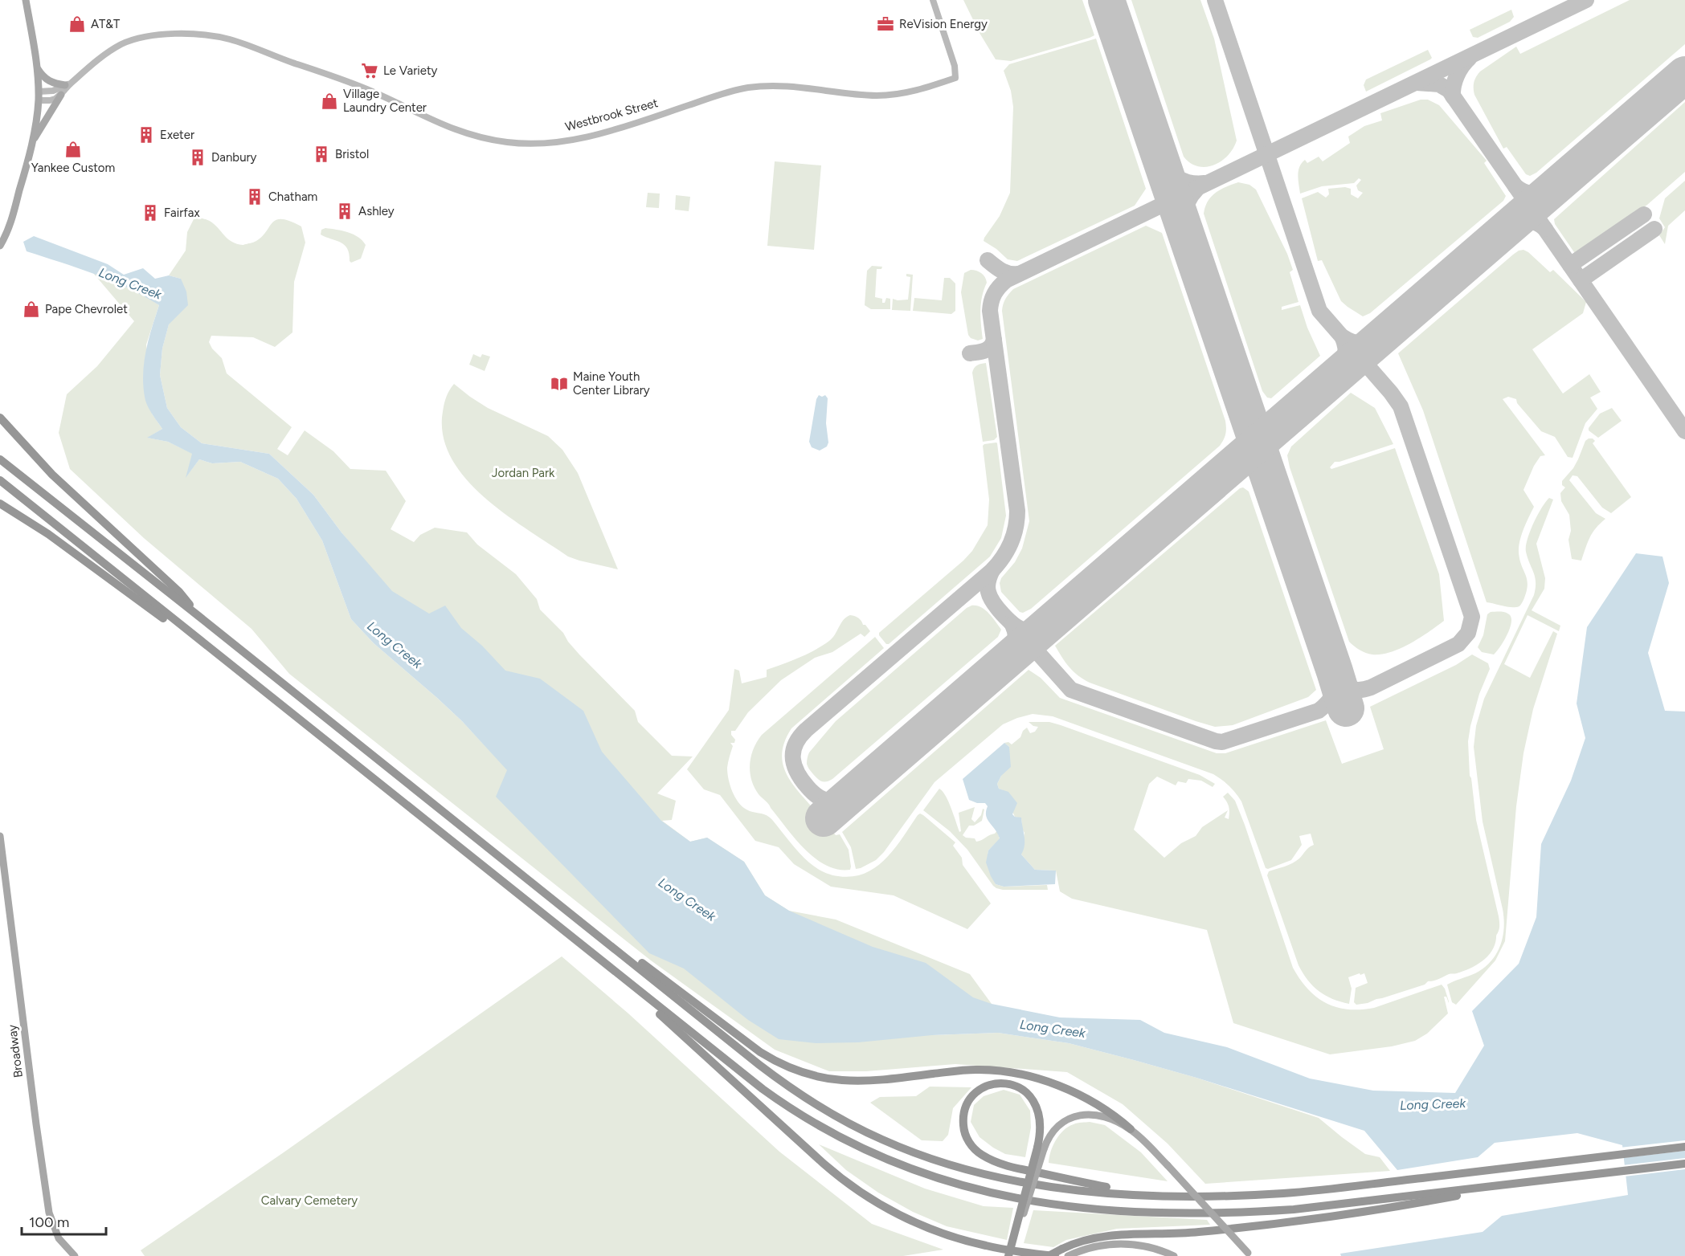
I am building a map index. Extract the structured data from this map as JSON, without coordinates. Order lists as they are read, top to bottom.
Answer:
{
  "streets": {
    "main road": ["Broadway"],
    "street": ["Westbrook Street"]
  },
  "water": ["Long Creek"],
  "parks": ["Jordan Park", "Calvary Cemetery"],
  "places": {
    "shop": [
      "AT&T",
      "Village Laundry Center",
      "Yankee Custom",
      "Pape Chevrolet"
    ],
    "office": ["ReVision Energy"],
    "supermarket": ["Le Variety"],
    "building": [
      "Exeter",
      "Bristol",
      "Danbury",
      "Chatham",
      "Ashley",
      "Fairfax"
    ],
    "library": ["Maine Youth Center Library"]
  },
  "scale_bar": "100 m"
}
